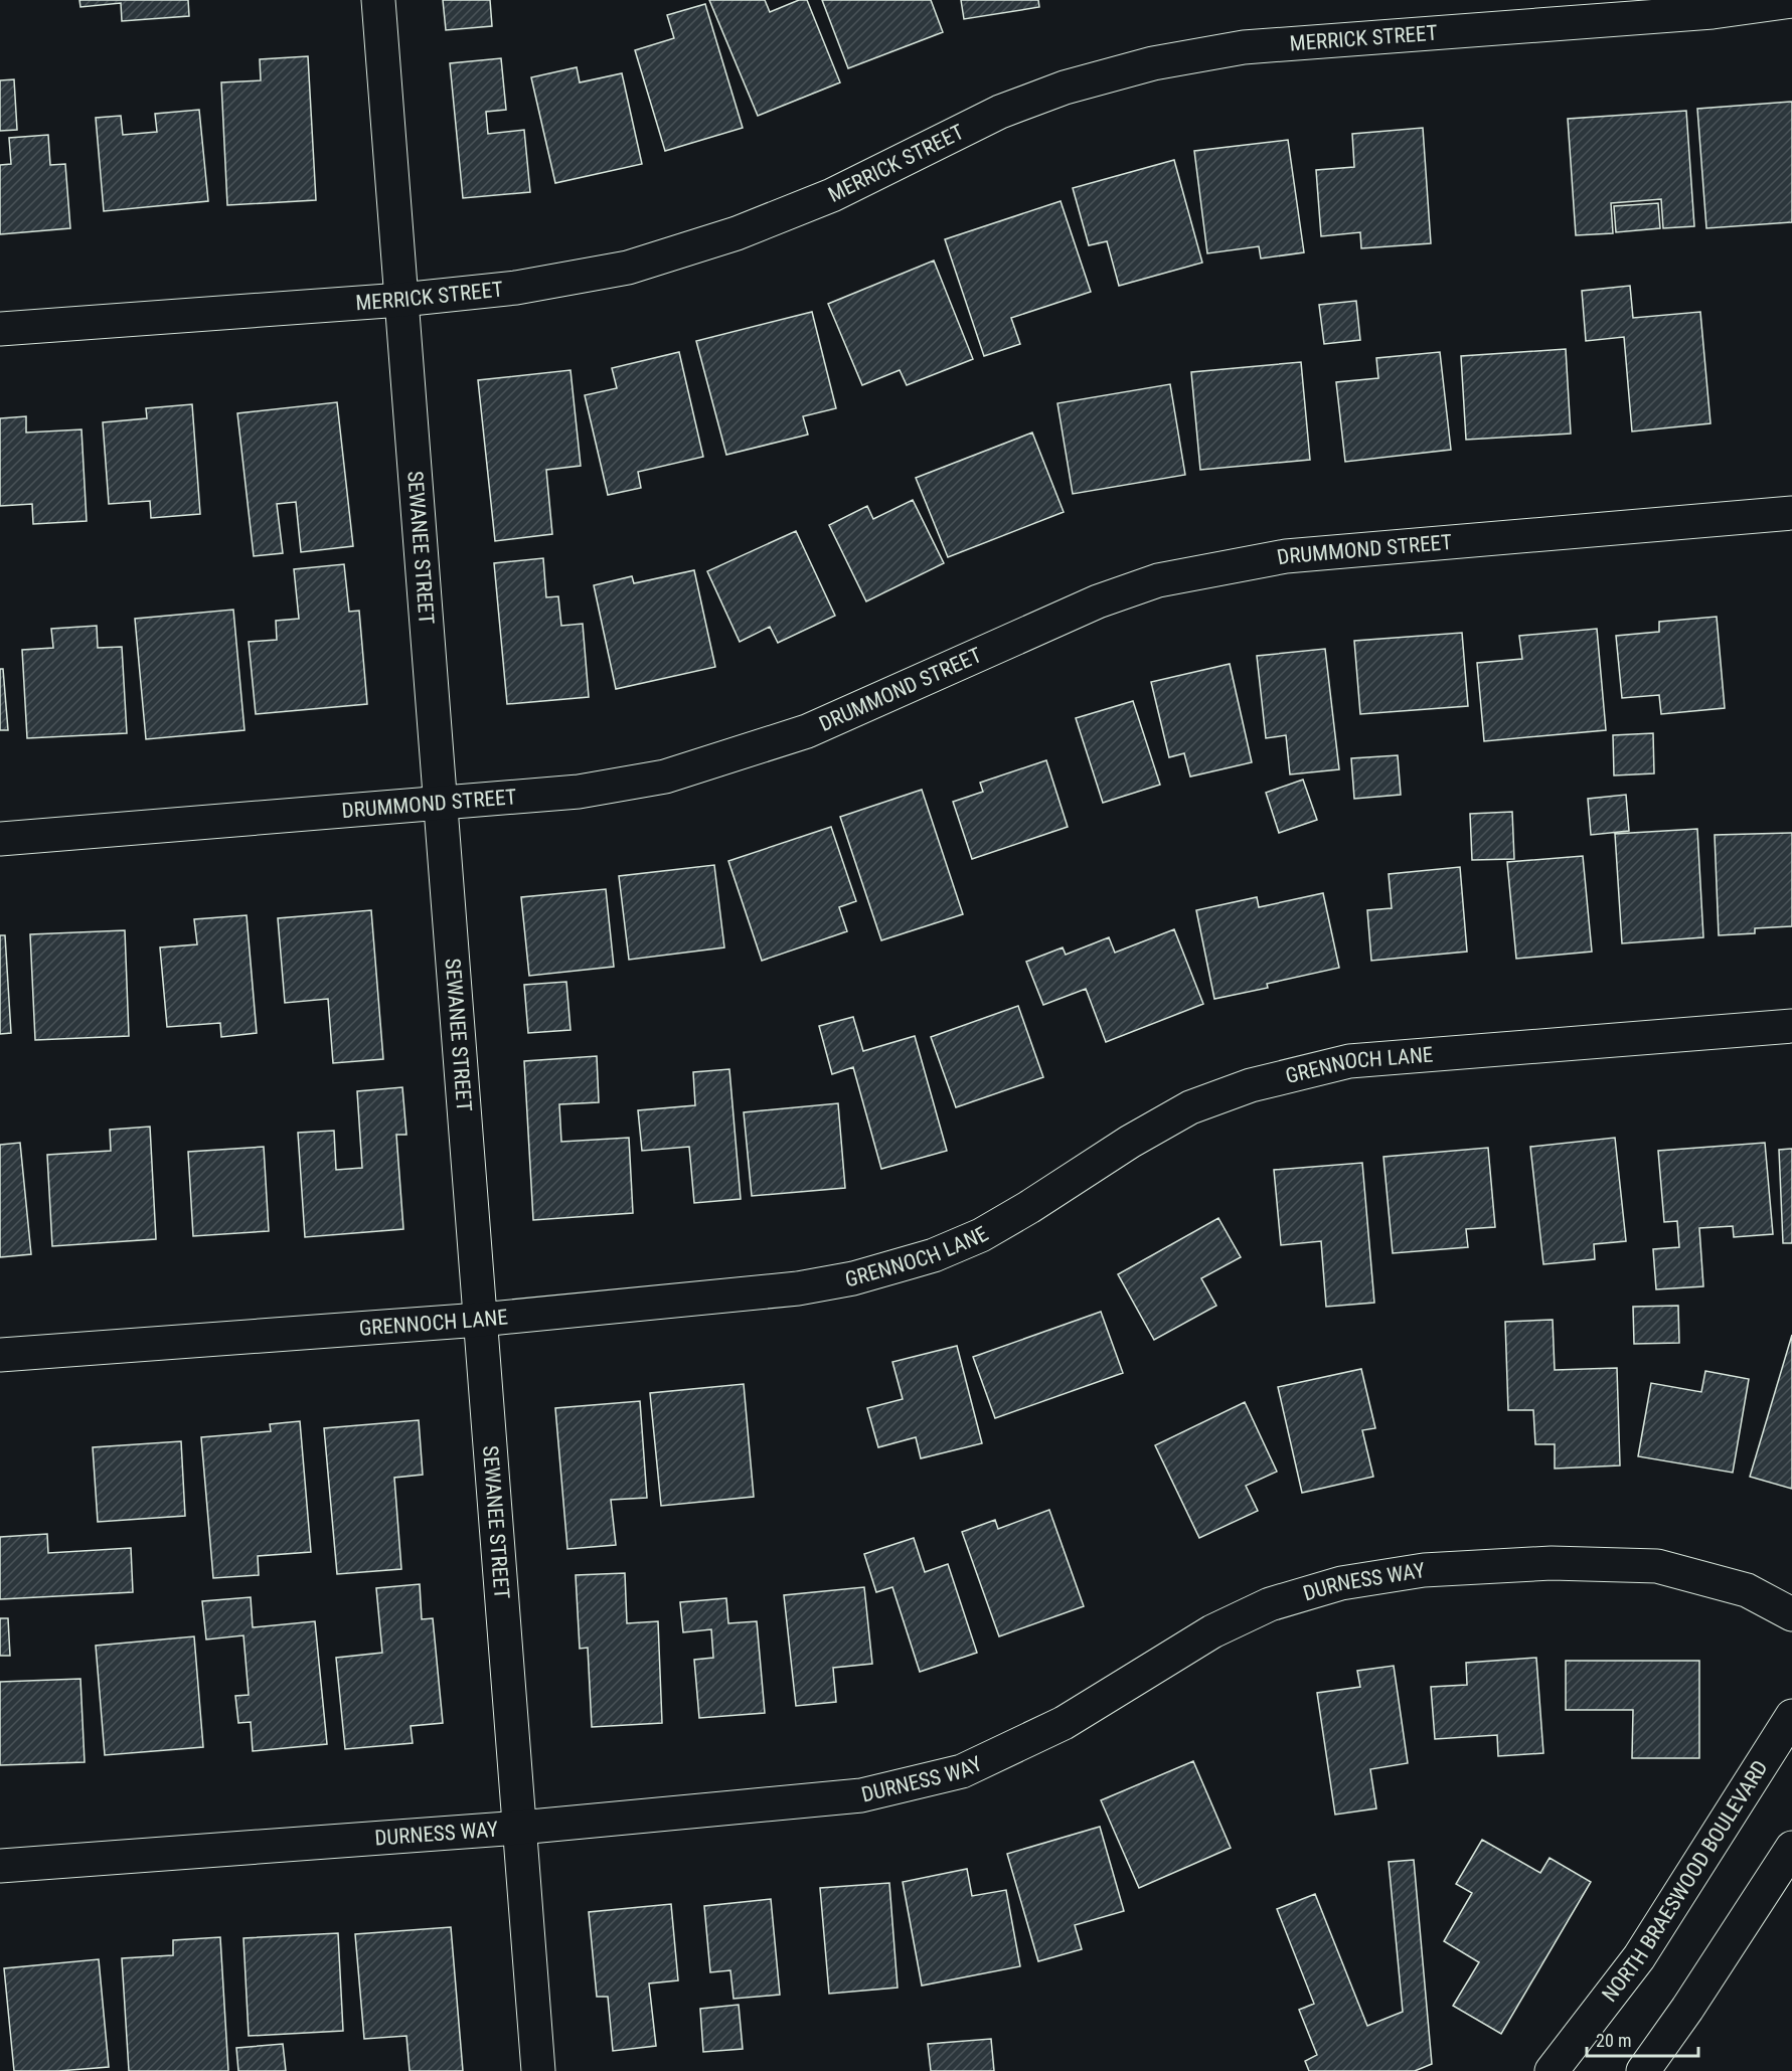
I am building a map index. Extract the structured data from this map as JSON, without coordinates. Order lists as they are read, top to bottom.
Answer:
{
  "streets": {
    "street": [
      "MERRICK STREET",
      "SEWANEE STREET",
      "DRUMMOND STREET",
      "GRENNOCH LANE",
      "DURNESS WAY",
      "NORTH BRAESWOOD BOULEVARD"
    ]
  },
  "crossings": [
    ["MERRICK STREET", "SEWANEE STREET"],
    ["SEWANEE STREET", "DRUMMOND STREET"],
    ["SEWANEE STREET", "GRENNOCH LANE"],
    ["SEWANEE STREET", "DURNESS WAY"]
  ],
  "scale_bar": "20 m"
}
